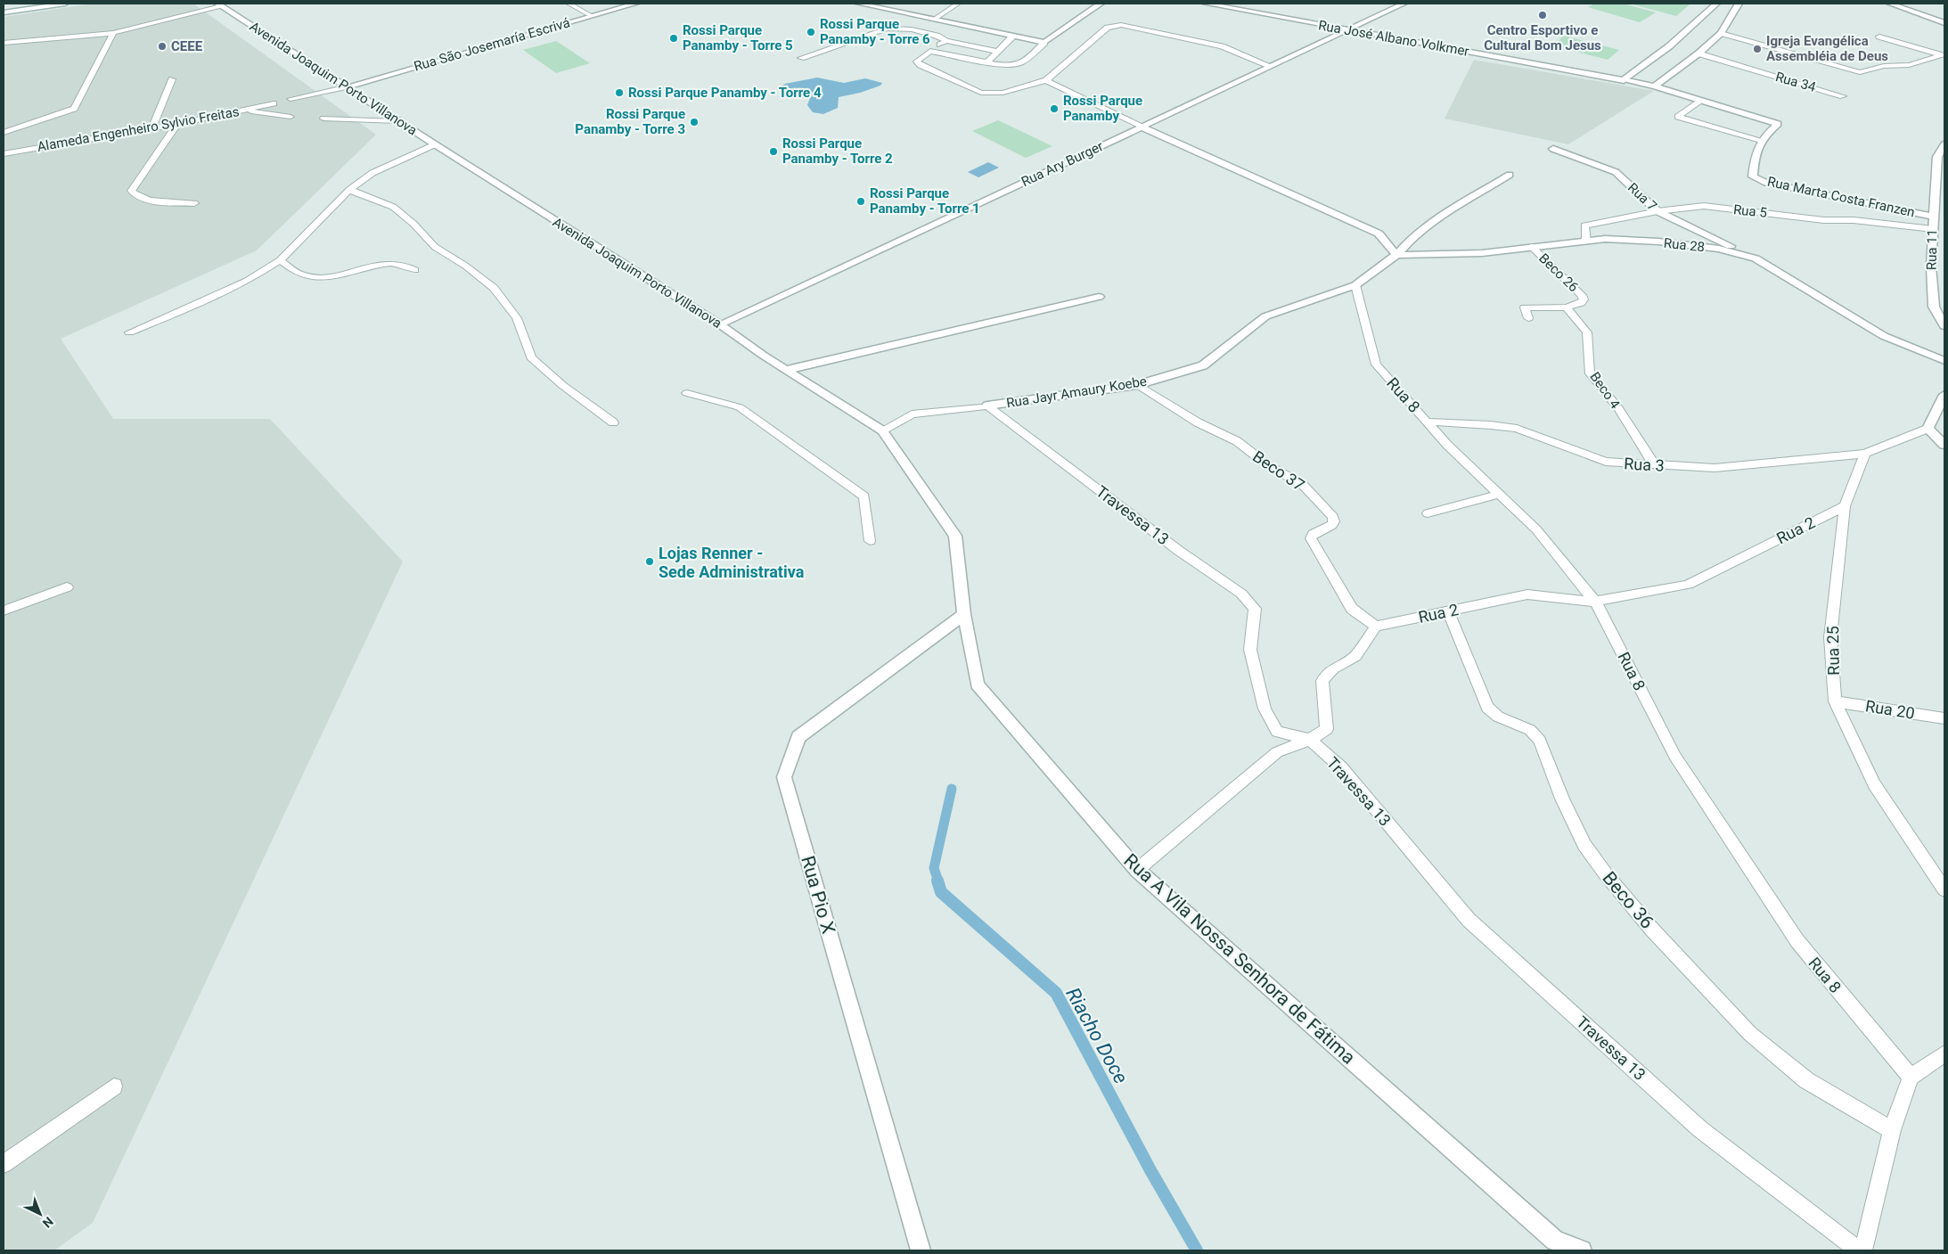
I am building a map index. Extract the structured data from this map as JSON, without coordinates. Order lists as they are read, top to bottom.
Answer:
{
  "streets": {
    "street": [
      "Rua José Albano Volkmer",
      "Rua São Josemaría Escrivá",
      "Avenida Joaquim Porto Villanova",
      "Rua Ary Burger",
      "Rua 7",
      "Rua Marta Costa Franzen",
      "Rua 28",
      "Rua 11",
      "Rua Jayr Amaury Koebe",
      "Rua Pio X",
      "Rua A Vila Nossa Senhora de Fátima"
    ],
    "lane": [
      "Rua 34",
      "Alameda Engenheiro Sylvio Freitas",
      "Rua 5",
      "Beco 26",
      "Beco 4",
      "Rua 8",
      "Rua 3",
      "Beco 37",
      "Travessa 13",
      "Rua 2",
      "Rua 25",
      "Rua 20",
      "Beco 36"
    ]
  },
  "crossings": [
    ["Rua José Albano Volkmer", "Rua Ary Burger"],
    ["Rua São Josemaría Escrivá", "Avenida Joaquim Porto Villanova"],
    ["Avenida Joaquim Porto Villanova", "Rua Ary Burger"],
    ["Avenida Joaquim Porto Villanova", "Rua Pio X"],
    ["Avenida Joaquim Porto Villanova", "Rua A Vila Nossa Senhora de Fátima"],
    ["Rua 7", "Rua 5"],
    ["Rua 7", "Rua 28"],
    ["Rua Marta Costa Franzen", "Rua 11"],
    ["Rua 5", "Rua 28"],
    ["Rua 5", "Rua 11"],
    ["Rua 28", "Beco 26"],
    ["Beco 26", "Beco 4"],
    ["Beco 4", "Rua 3"],
    ["Rua Jayr Amaury Koebe", "Rua 8"],
    ["Rua Jayr Amaury Koebe", "Beco 37"],
    ["Rua Jayr Amaury Koebe", "Travessa 13"],
    ["Rua 8", "Rua 3"],
    ["Rua 8", "Rua 2"],
    ["Rua 3", "Rua 25"],
    ["Beco 37", "Rua 2"],
    ["Rua 2", "Rua 25"],
    ["Rua 2", "Beco 36"],
    ["Rua 25", "Rua 20"],
    ["Rua Pio X", "Rua A Vila Nossa Senhora de Fátima"]
  ],
  "water": ["Riacho Doce"],
  "places": [
    "Centro Esportivo e Cultural Bom Jesus",
    "Rossi Parque Panamby - Torre 6",
    "Rossi Parque Panamby - Torre 5",
    "CEEE",
    "Igreja Evangélica Assembléia de Deus",
    "Rossi Parque Panamby - Torre 4",
    "Rossi Parque Panamby",
    "Rossi Parque Panamby - Torre 3",
    "Rossi Parque Panamby - Torre 2",
    "Rossi Parque Panamby - Torre 1",
    "Lojas Renner - Sede Administrativa"
  ],
  "north": "bottom right"
}
